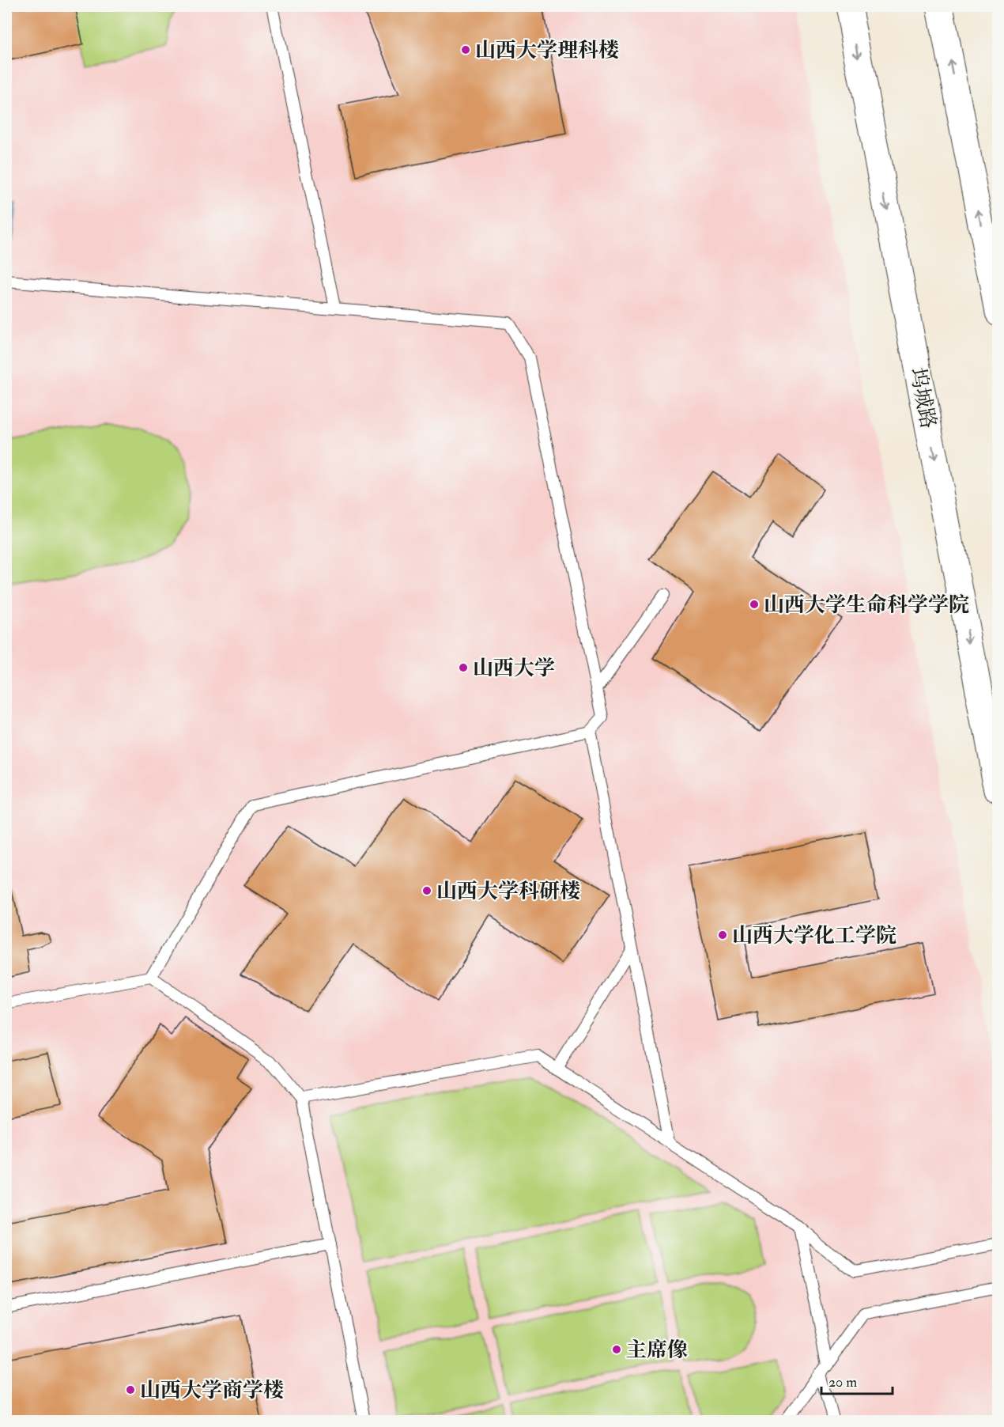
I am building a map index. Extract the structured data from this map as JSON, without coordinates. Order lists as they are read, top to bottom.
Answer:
{
  "streets": {
    "main road": ["坞城路"]
  },
  "places": [
    "山西大学理科楼",
    "山西大学生命科学学院",
    "山西大学",
    "山西大学科研楼",
    "山西大学化工学院",
    "主席像",
    "山西大学商学楼"
  ],
  "scale_bar": "20 m"
}
